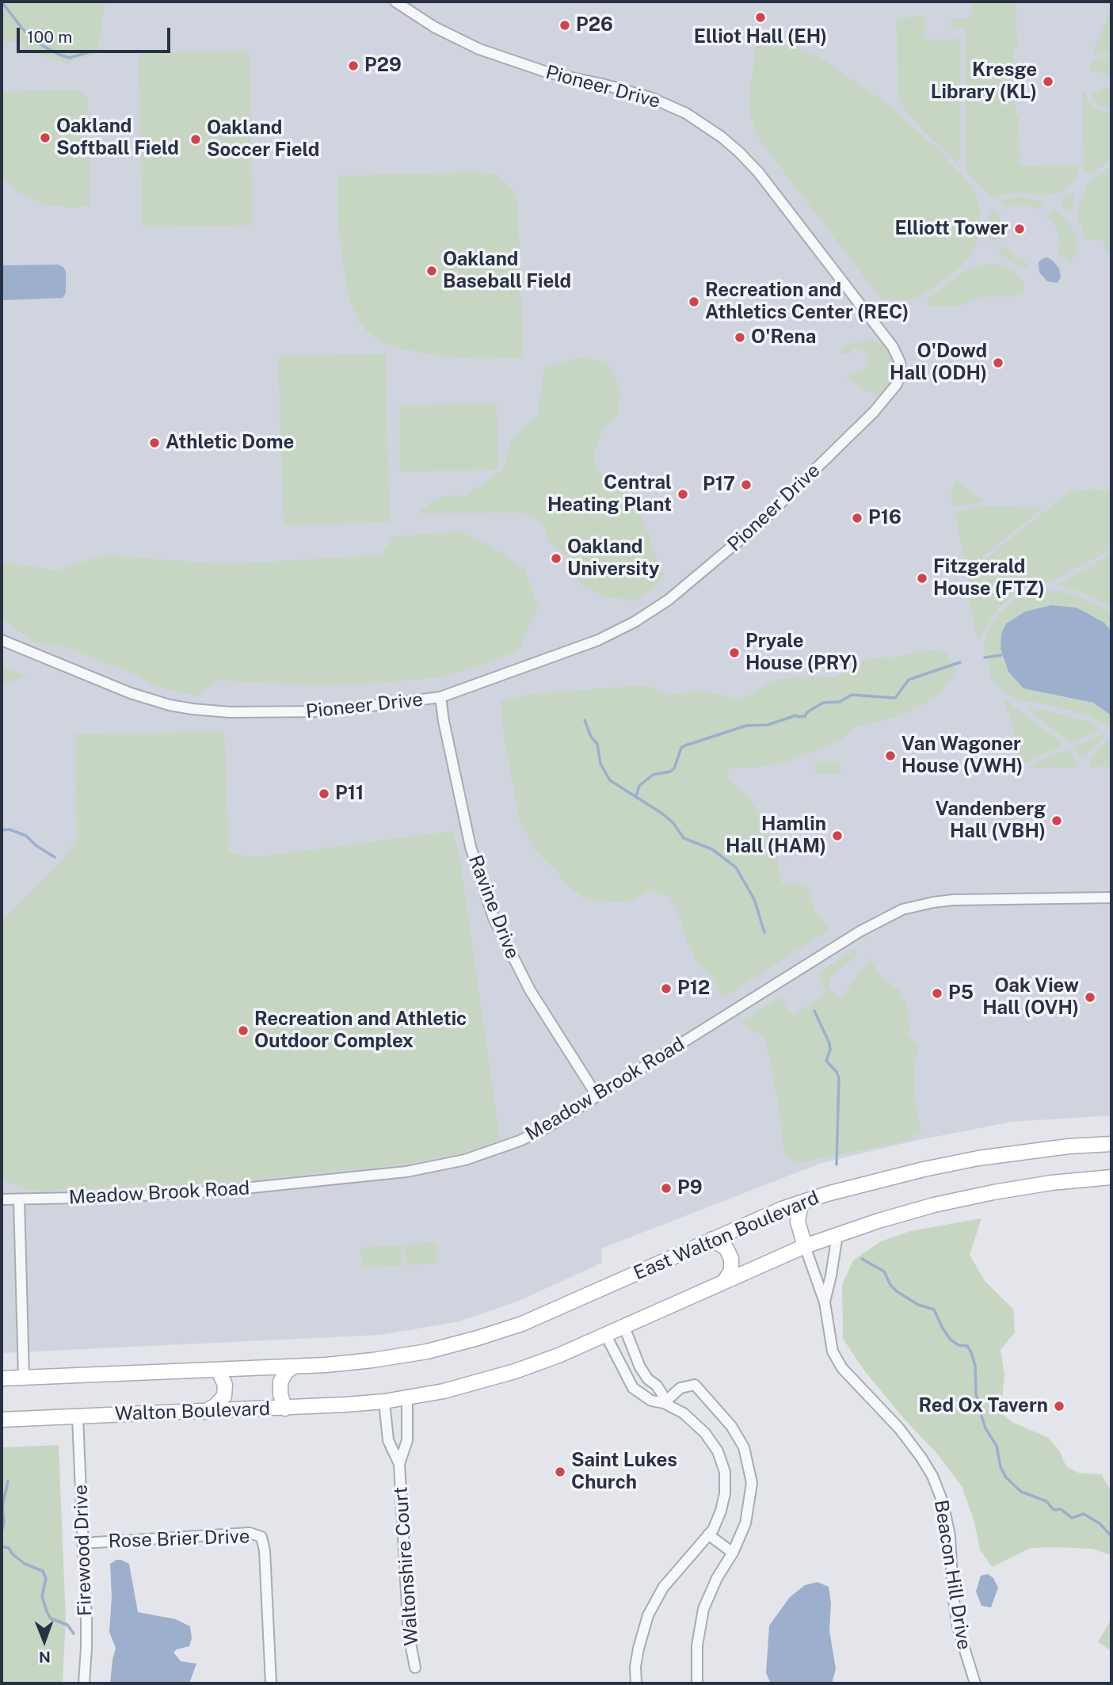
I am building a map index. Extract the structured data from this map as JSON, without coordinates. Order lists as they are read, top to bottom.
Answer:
{
  "streets": {
    "main road": ["East Walton Boulevard", "Walton Boulevard"],
    "street": [
      "Pioneer Drive",
      "Ravine Drive",
      "Meadow Brook Road",
      "Rose Brier Drive",
      "Firewood Drive",
      "Waltonshire Court",
      "Beacon Hill Drive"
    ]
  },
  "crossings": [
    ["Pioneer Drive", "Ravine Drive"],
    ["Ravine Drive", "Meadow Brook Road"],
    ["East Walton Boulevard", "Walton Boulevard"],
    ["East Walton Boulevard", "Waltonshire Court"],
    ["East Walton Boulevard", "Beacon Hill Drive"],
    ["Walton Boulevard", "Firewood Drive"],
    ["Walton Boulevard", "Waltonshire Court"],
    ["Rose Brier Drive", "Firewood Drive"]
  ],
  "places": [
    "Elliot Hall (EH)",
    "P26",
    "P29",
    "Kresge Library (KL)",
    "Oakland Softball Field",
    "Oakland Soccer Field",
    "Elliott Tower",
    "Oakland Baseball Field",
    "Recreation and Athletics Center (REC)",
    "O'Rena",
    "O'Dowd Hall (ODH)",
    "Athletic Dome",
    "P17",
    "Central Heating Plant",
    "P16",
    "Oakland University",
    "Fitzgerald House (FTZ)",
    "Pryale House (PRY)",
    "Van Wagoner House (VWH)",
    "P11",
    "Vandenberg Hall (VBH)",
    "Hamlin Hall (HAM)",
    "P12",
    "P5",
    "Oak View Hall (OVH)",
    "Recreation and Athletic Outdoor Complex",
    "P9",
    "Red Ox Tavern",
    "Saint Lukes Church"
  ],
  "scale_bar": "100 m",
  "north": "bottom"
}
